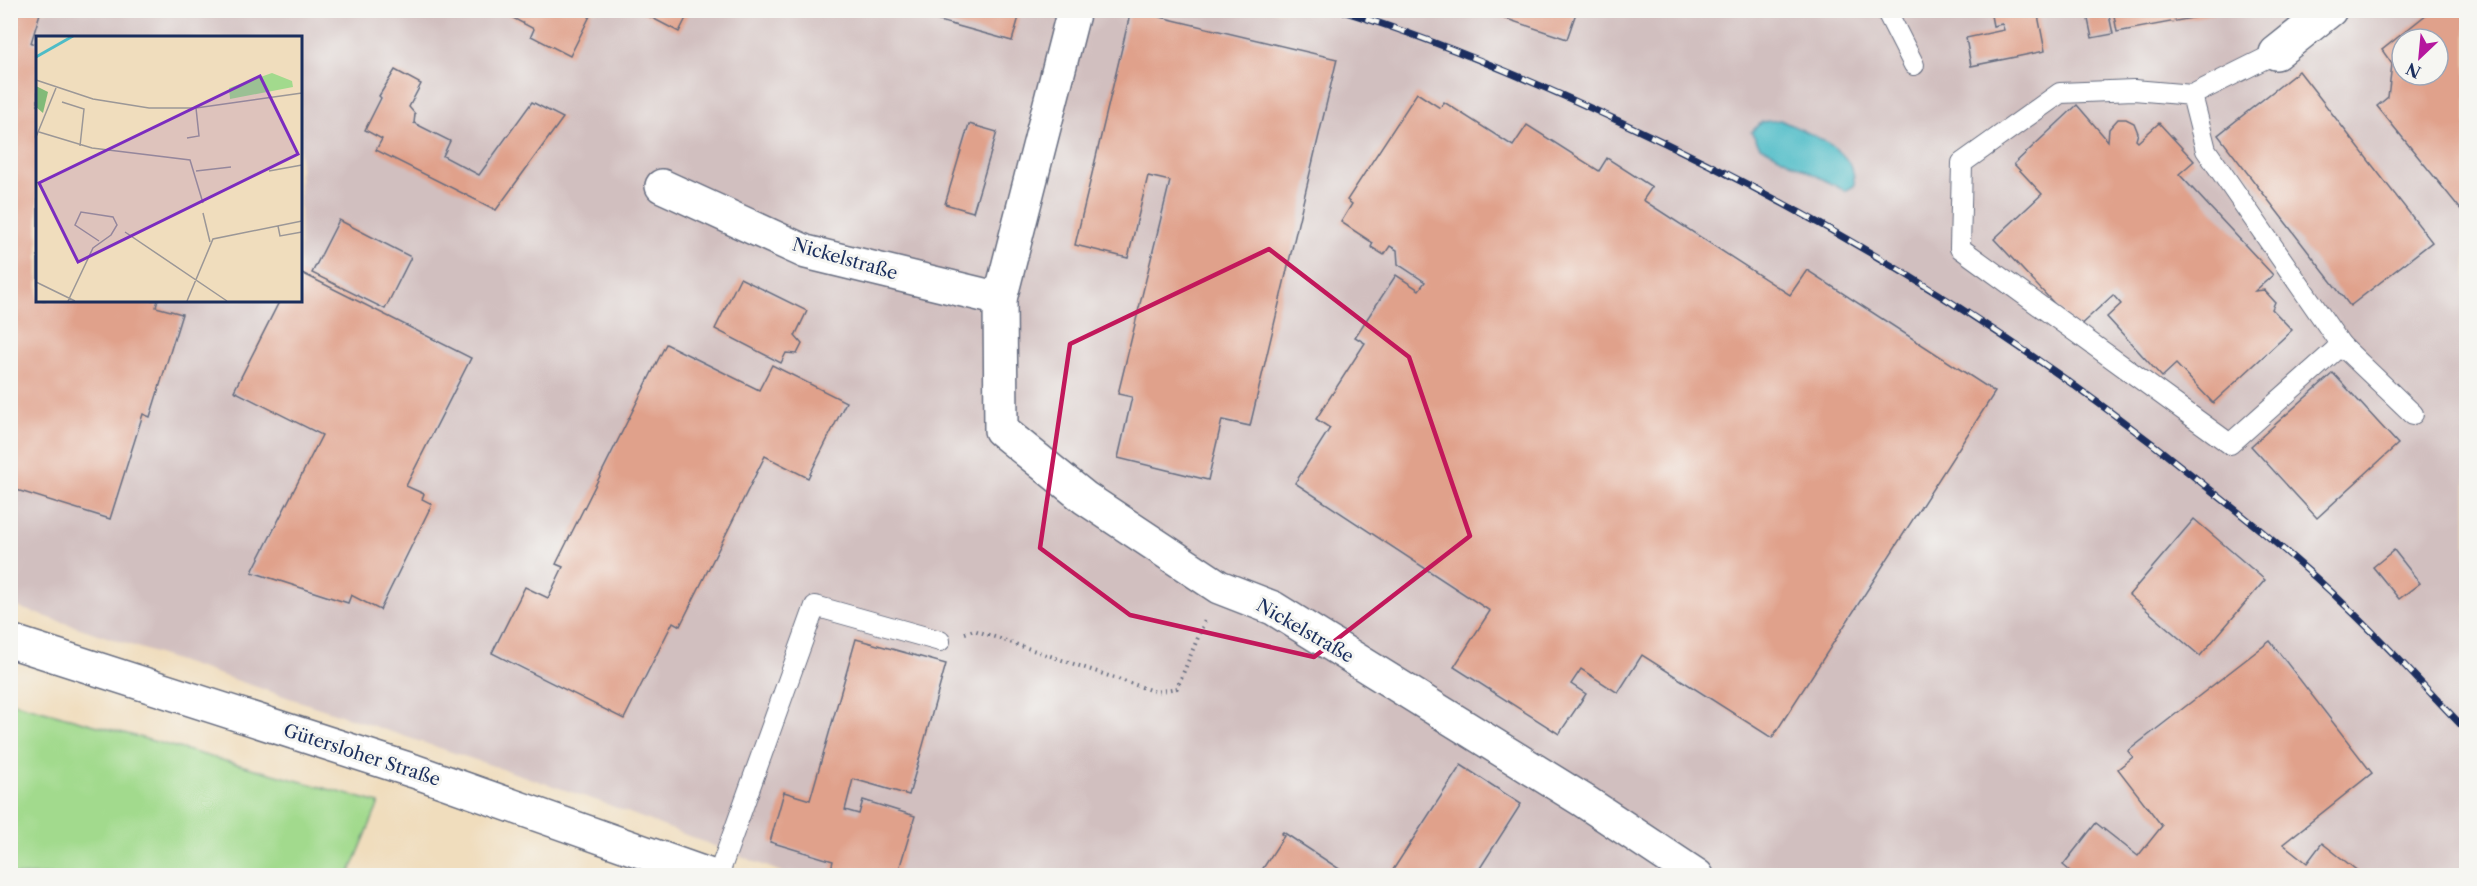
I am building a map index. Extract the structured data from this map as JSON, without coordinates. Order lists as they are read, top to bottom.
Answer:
{
  "streets": {
    "street": ["Nickelstraße", "Gütersloher Straße"]
  },
  "north": "bottom left"
}
